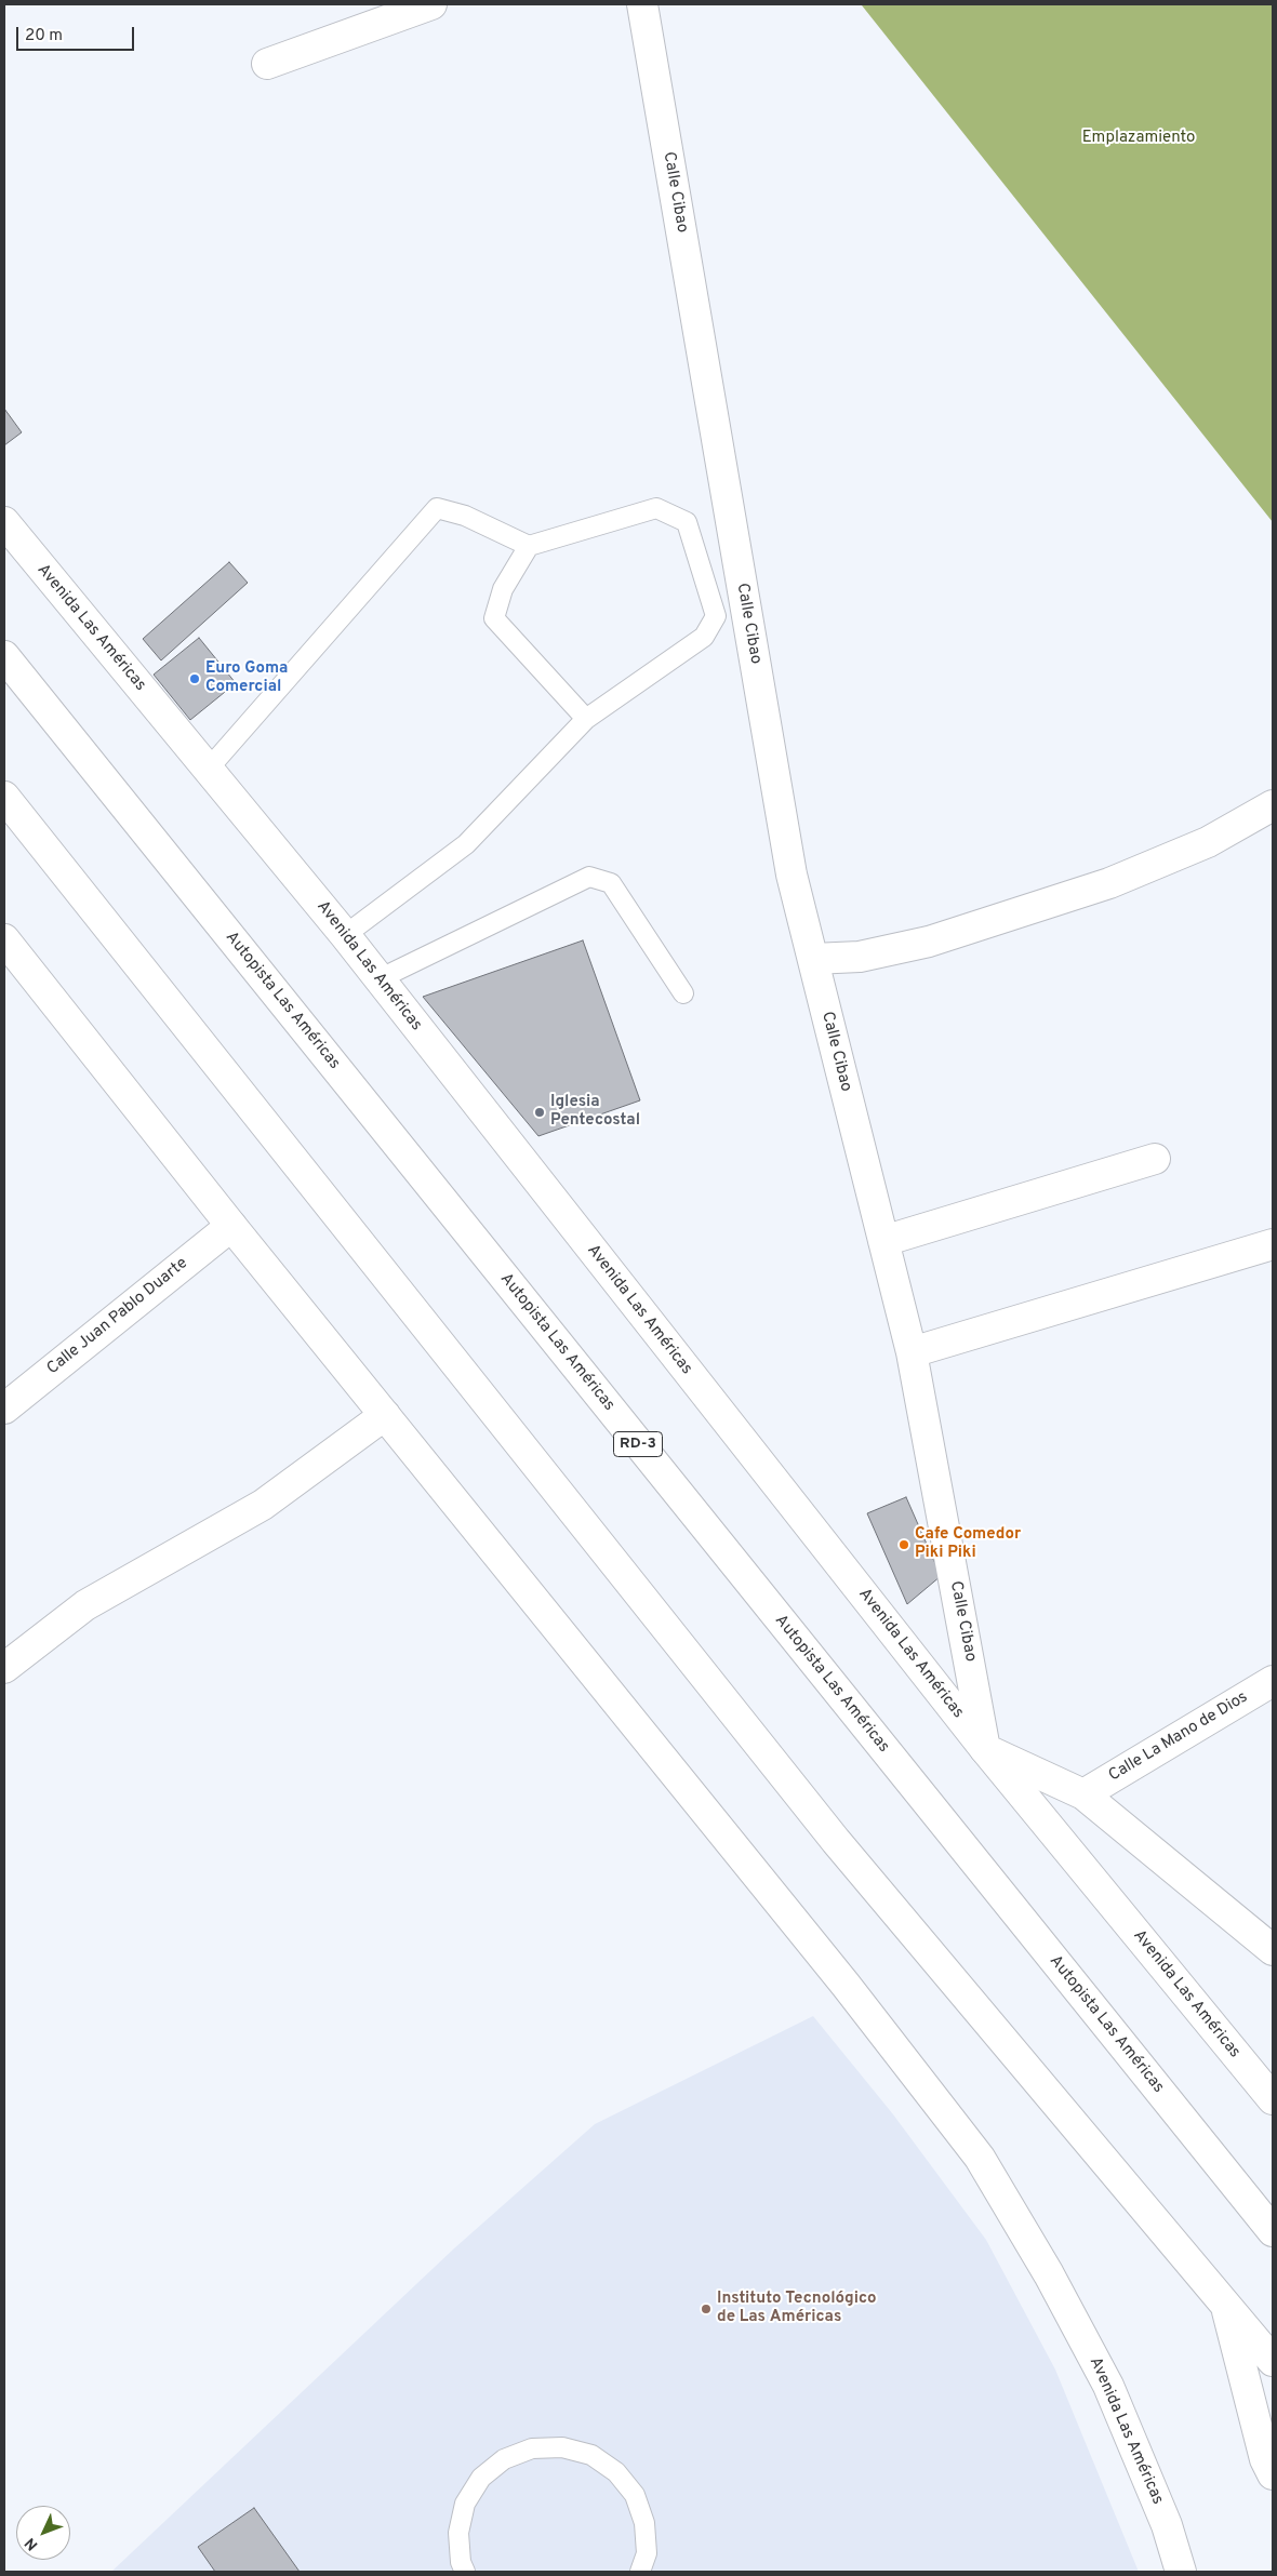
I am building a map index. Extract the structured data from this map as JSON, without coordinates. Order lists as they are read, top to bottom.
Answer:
{
  "streets": {
    "main road": [
      "Calle Cibao",
      "Avenida Las Américas",
      "Autopista Las Américas",
      "Calle Juan Pablo Duarte",
      "RD-3",
      "Calle La Mano de Dios"
    ]
  },
  "crossings": [
    ["Calle Cibao", "Avenida Las Américas"],
    ["Avenida Las Américas", "Calle Juan Pablo Duarte"]
  ],
  "parks": ["Emplazamiento"],
  "places": [
    "Euro Goma Comercial",
    "Iglesia Pentecostal",
    "Cafe Comedor Piki Piki",
    "Instituto Tecnológico de Las Américas"
  ],
  "scale_bar": "20 m",
  "north": "bottom left"
}
